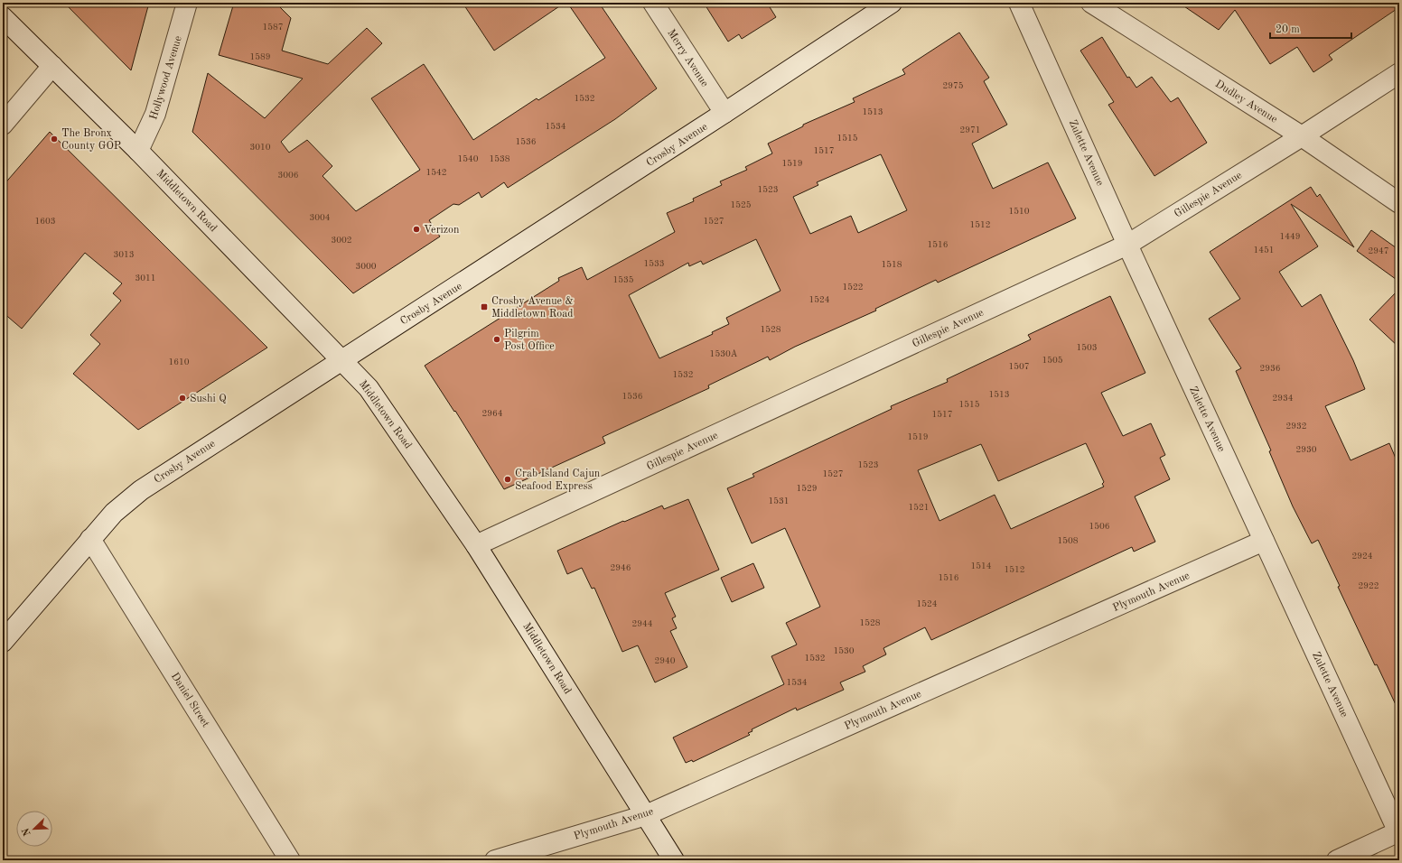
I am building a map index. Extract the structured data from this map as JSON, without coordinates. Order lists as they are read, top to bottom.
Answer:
{
  "streets": {
    "street": [
      "Merry Avenue",
      "Hollywood Avenue",
      "Dudley Avenue",
      "Crosby Avenue",
      "Zulette Avenue",
      "Gillespie Avenue",
      "Middletown Road",
      "Plymouth Avenue",
      "Daniel Street"
    ]
  },
  "crossings": [
    ["Merry Avenue", "Crosby Avenue"],
    ["Hollywood Avenue", "Middletown Road"],
    ["Dudley Avenue", "Gillespie Avenue"],
    ["Crosby Avenue", "Middletown Road"],
    ["Crosby Avenue", "Daniel Street"],
    ["Zulette Avenue", "Gillespie Avenue"],
    ["Zulette Avenue", "Plymouth Avenue"],
    ["Gillespie Avenue", "Middletown Road"],
    ["Middletown Road", "Plymouth Avenue"]
  ],
  "places": {
    "other": [
      "The Bronx County GOP",
      "Verizon",
      "Pilgrim Post Office",
      "Sushi Q",
      "Crab Island Cajun Seafood Express"
    ],
    "transit": ["Crosby Avenue & Middletown Road"]
  },
  "house_numbers": [
    "1587",
    "1589",
    "2975",
    "1532",
    "1513",
    "1534",
    "2971",
    "1515",
    "1536",
    "3010",
    "1517",
    "1540",
    "1538",
    "1519",
    "1542",
    "3006",
    "1523",
    "1525",
    "1510",
    "3004",
    "1603",
    "1527",
    "1512",
    "1449",
    "3002",
    "1516",
    "1451",
    "2947",
    "3013",
    "1533",
    "1518",
    "3000",
    "3011",
    "1535",
    "1522",
    "1524",
    "1528",
    "1503",
    "1530A",
    "1505",
    "1610",
    "1507",
    "2936",
    "1532",
    "1513",
    "1536",
    "2934",
    "1515",
    "2964",
    "1517",
    "2932",
    "1519",
    "2930",
    "1523",
    "1527",
    "1529",
    "1531",
    "1521",
    "1506",
    "1508",
    "2924",
    "1514",
    "2946",
    "1512",
    "1516",
    "2922",
    "1524",
    "1528",
    "2944",
    "1530",
    "1532",
    "2940",
    "1534"
  ],
  "scale_bar": "20 m",
  "north": "bottom left"
}
